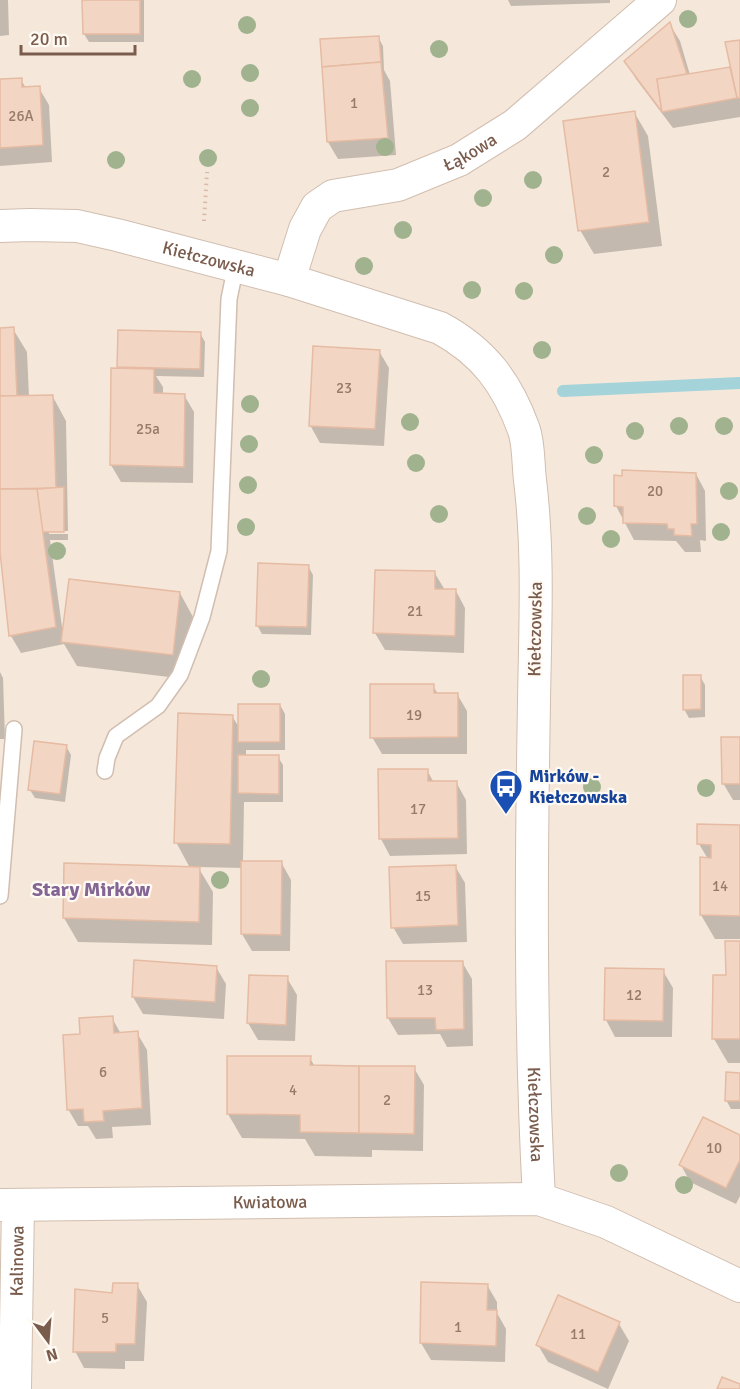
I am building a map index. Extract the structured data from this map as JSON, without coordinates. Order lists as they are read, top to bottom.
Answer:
{
  "streets": {
    "street": [
      "Łąkowa",
      "Kiełczowska",
      "Kwiatowa",
      "Kalinowa"
    ]
  },
  "crossings": [
    ["Łąkowa", "Kiełczowska"],
    ["Kiełczowska", "Kwiatowa"],
    ["Kwiatowa", "Kalinowa"]
  ],
  "districts": ["Stary Mirków"],
  "places": {
    "bus stop": ["Mirków - Kiełczowska"]
  },
  "house_numbers": [
    "1",
    "26A",
    "2",
    "23",
    "25a",
    "20",
    "21",
    "19",
    "17",
    "14",
    "15",
    "13",
    "12",
    "6",
    "4",
    "2",
    "10",
    "5",
    "1",
    "11"
  ],
  "scale_bar": "20 m",
  "north": "bottom"
}
